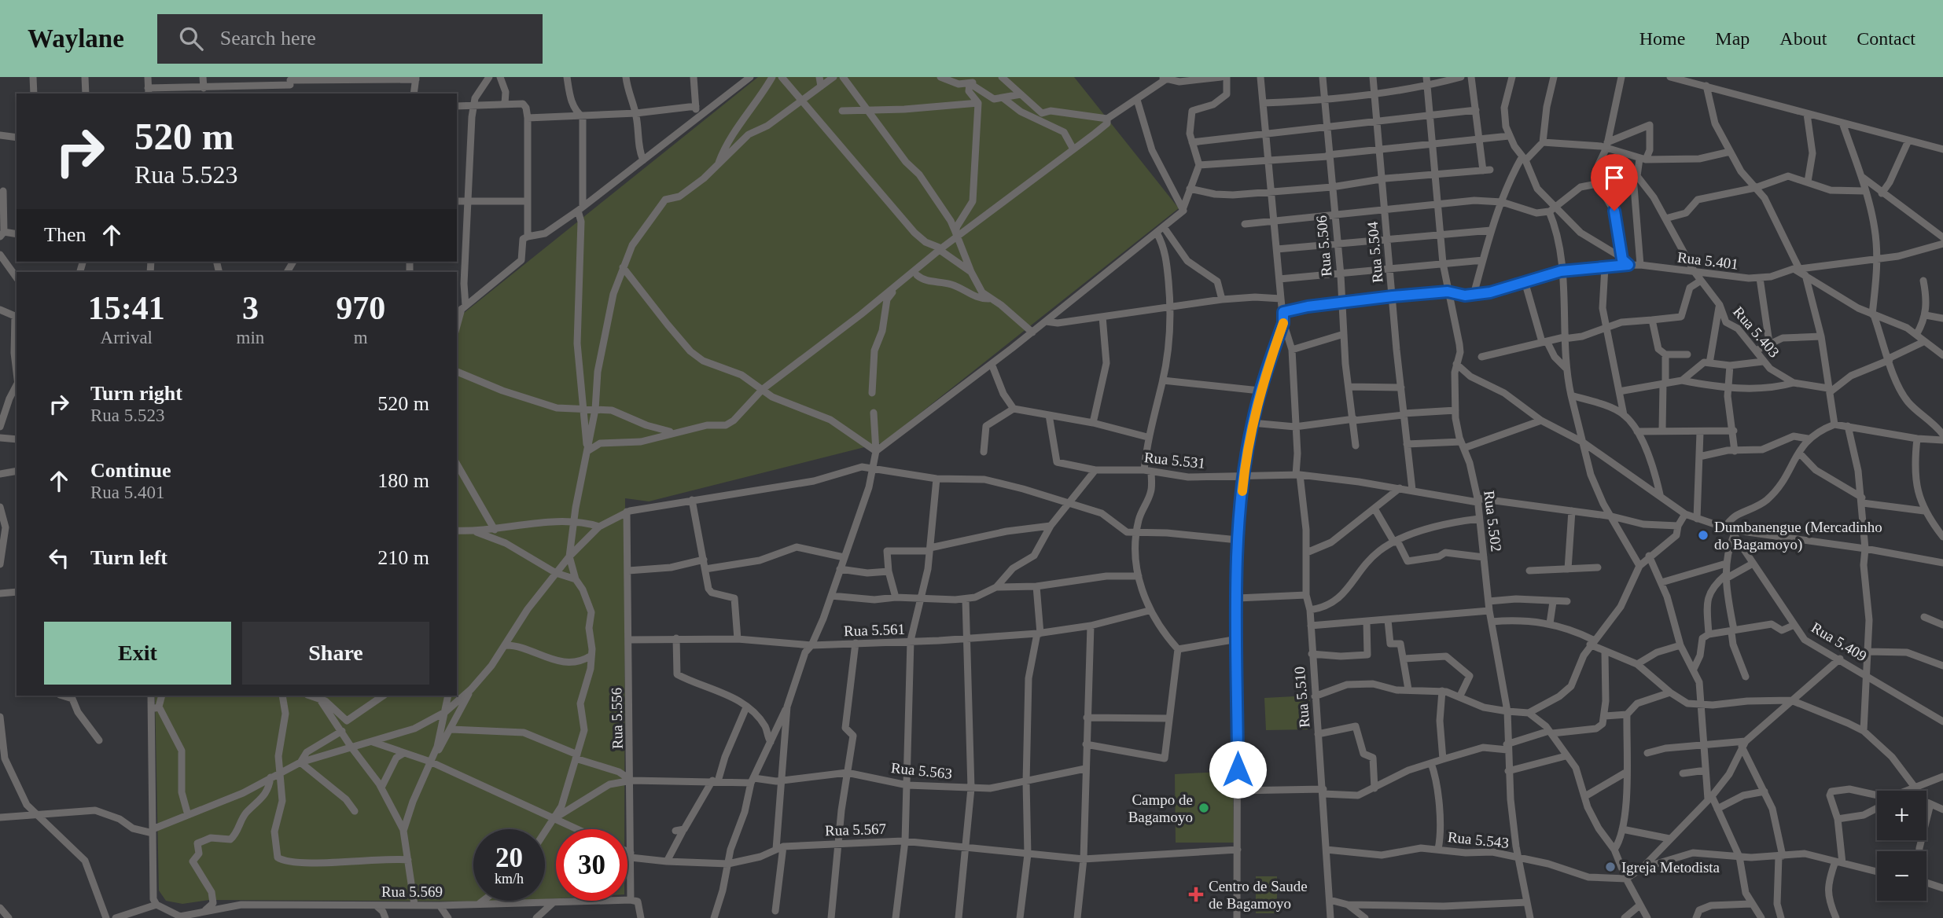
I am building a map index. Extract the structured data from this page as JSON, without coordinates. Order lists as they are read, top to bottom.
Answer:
{
  "streets": {
    "street": [
      "Rua 5.506",
      "Rua 5.504",
      "Rua 5.401",
      "Rua 5.403",
      "Rua 5.531",
      "Rua 5.502",
      "Rua 5.561",
      "Rua 5.409",
      "Rua 5.510",
      "Rua 5.556",
      "Rua 5.563",
      "Rua 5.567",
      "Rua 5.543",
      "Rua 5.569"
    ]
  },
  "crossings": [
    ["Rua 5.506", "Rua 5.401"],
    ["Rua 5.504", "Rua 5.401"],
    ["Rua 5.504", "Rua 5.531"],
    ["Rua 5.401", "Rua 5.403"],
    ["Rua 5.401", "Rua 5.502"],
    ["Rua 5.531", "Rua 5.502"],
    ["Rua 5.531", "Rua 5.510"],
    ["Rua 5.502", "Rua 5.543"],
    ["Rua 5.561", "Rua 5.556"],
    ["Rua 5.510", "Rua 5.543"],
    ["Rua 5.556", "Rua 5.563"],
    ["Rua 5.556", "Rua 5.567"],
    ["Rua 5.556", "Rua 5.569"]
  ],
  "places": {
    "other": ["Dumbanengue (Mercadinho do Bagamoyo)", "Campo de Bagamoyo", "Igreja Metodista"],
    "health": ["Centro de Saude de Bagamoyo"]
  },
  "page": {
    "header": "Waylane",
    "search": "Search here",
    "nav": [
      "Home",
      "Map",
      "About",
      "Contact"
    ],
    "turn": ["520 m", "Rua 5.523"],
    "then": "Then",
    "eta": [
      "15:41",
      "Arrival",
      "3",
      "min",
      "970",
      "m"
    ],
    "list": [
      {
        "name": "Turn right",
        "note": "Rua 5.523",
        "value": "520 m"
      },
      {
        "name": "Continue",
        "note": "Rua 5.401",
        "value": "180 m"
      },
      {
        "name": "Turn left",
        "value": "210 m"
      }
    ],
    "buttons": ["Exit", "Share"],
    "map_buttons": ["+", "−"],
    "speed": "20 km/h",
    "limit": "30"
  }
}
